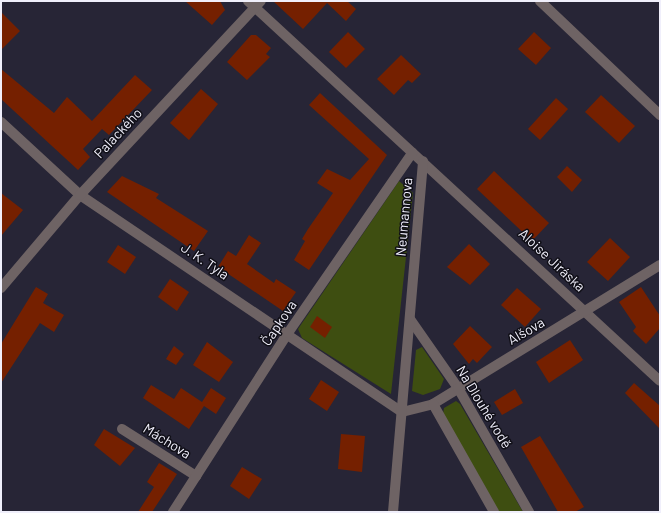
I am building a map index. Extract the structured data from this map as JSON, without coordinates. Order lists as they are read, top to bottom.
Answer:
{
  "streets": {
    "street": [
      "Palackého",
      "Neumannova",
      "Aloise Jiráska",
      "J. K. Tyla",
      "Čapkova",
      "Alšova",
      "Na Dlouhé vodě",
      "Máchova"
    ]
  },
  "crossings": [
    ["Palackého", "Neumannova"],
    ["Palackého", "J. K. Tyla"],
    ["Neumannova", "Aloise Jiráska"],
    ["Neumannova", "J. K. Tyla"],
    ["Neumannova", "Čapkova"],
    ["Neumannova", "Alšova"],
    ["Neumannova", "Na Dlouhé vodě"],
    ["Aloise Jiráska", "Alšova"],
    ["J. K. Tyla", "Čapkova"],
    ["J. K. Tyla", "Alšova"],
    ["Čapkova", "Máchova"],
    ["Alšova", "Na Dlouhé vodě"]
  ]
}
